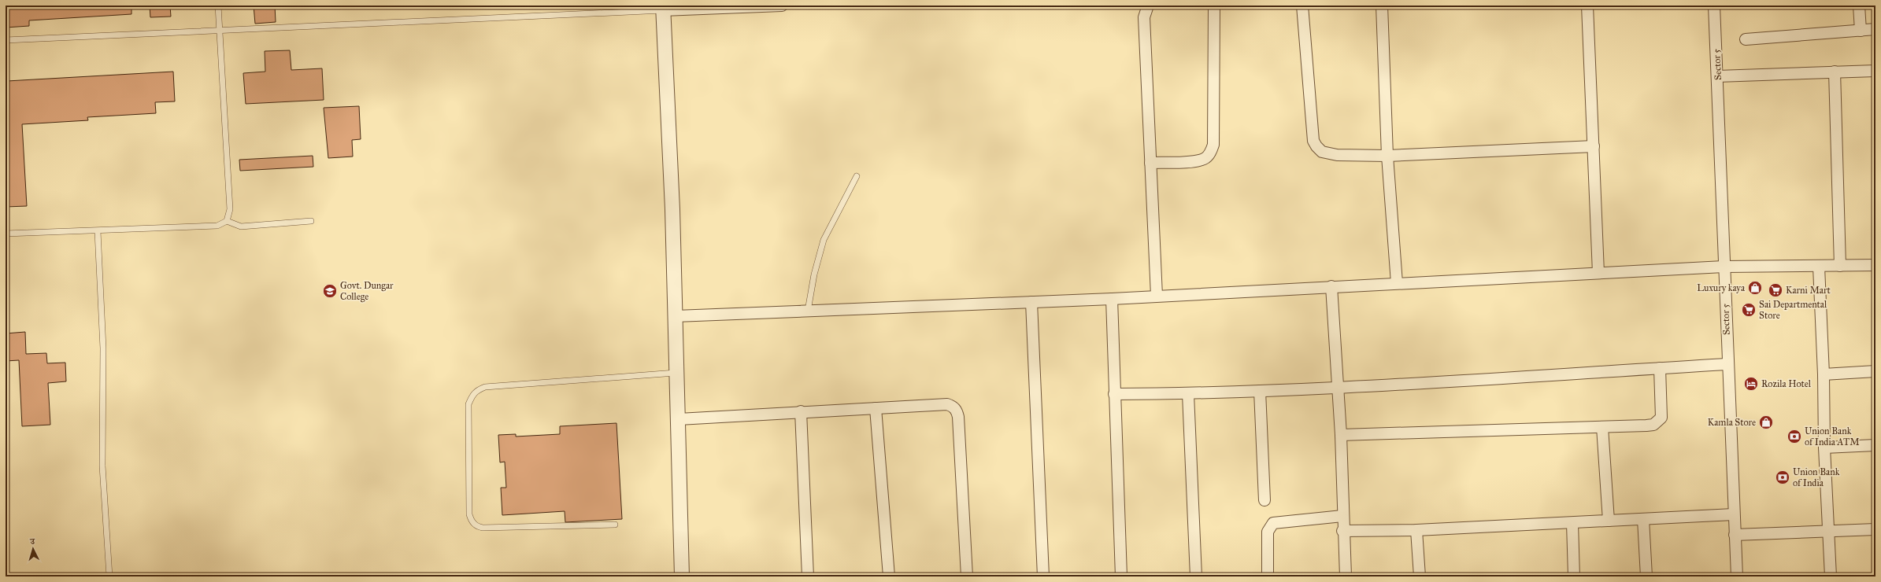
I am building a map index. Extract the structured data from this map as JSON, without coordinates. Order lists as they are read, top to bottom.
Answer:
{
  "streets": {
    "street": ["Sector 5"]
  },
  "places": {
    "shop": ["Luxury kaya", "Kamla Store"],
    "supermarket": ["Karni Mart", "Sai Departmental Store"],
    "school or university": ["Govt. Dungar College"],
    "hotel": ["Rozila Hotel"],
    "bank": ["Union Bank of India ATM", "Union Bank of India"]
  },
  "north": "top"
}
